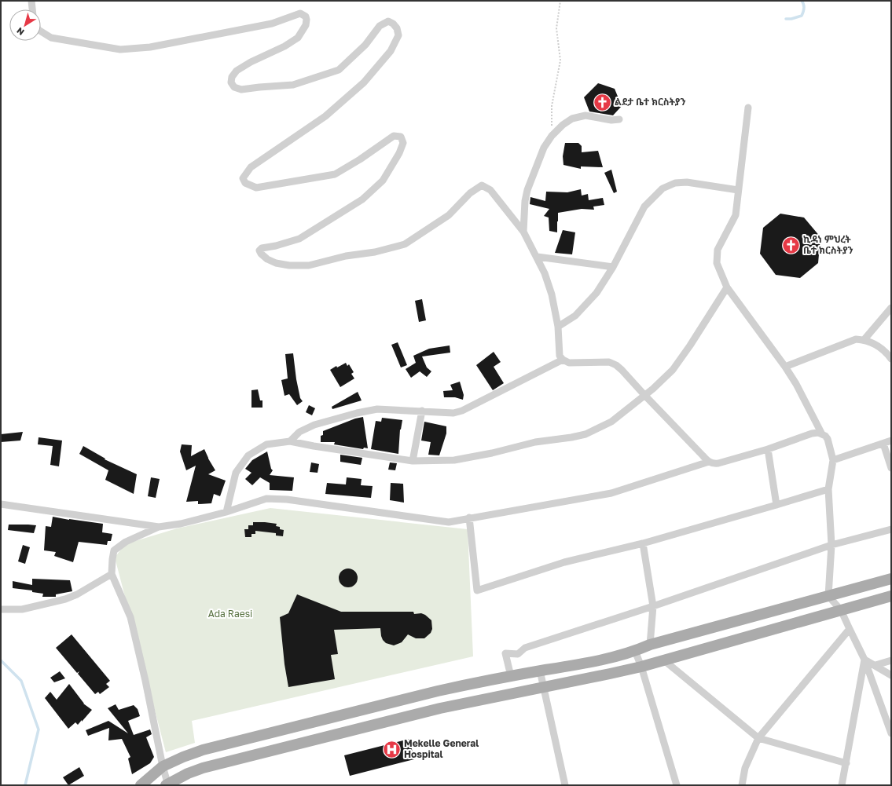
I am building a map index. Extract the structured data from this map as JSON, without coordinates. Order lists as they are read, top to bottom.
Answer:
{
  "parks": ["Ada Raesi"],
  "places": {
    "church": ["ልደታ ቤተ ክርስትያን", "ኪዳነ ምህረት ቤተ ክርስትያን"],
    "hospital": ["Mekelle General Hospital"]
  },
  "north": "bottom left"
}
